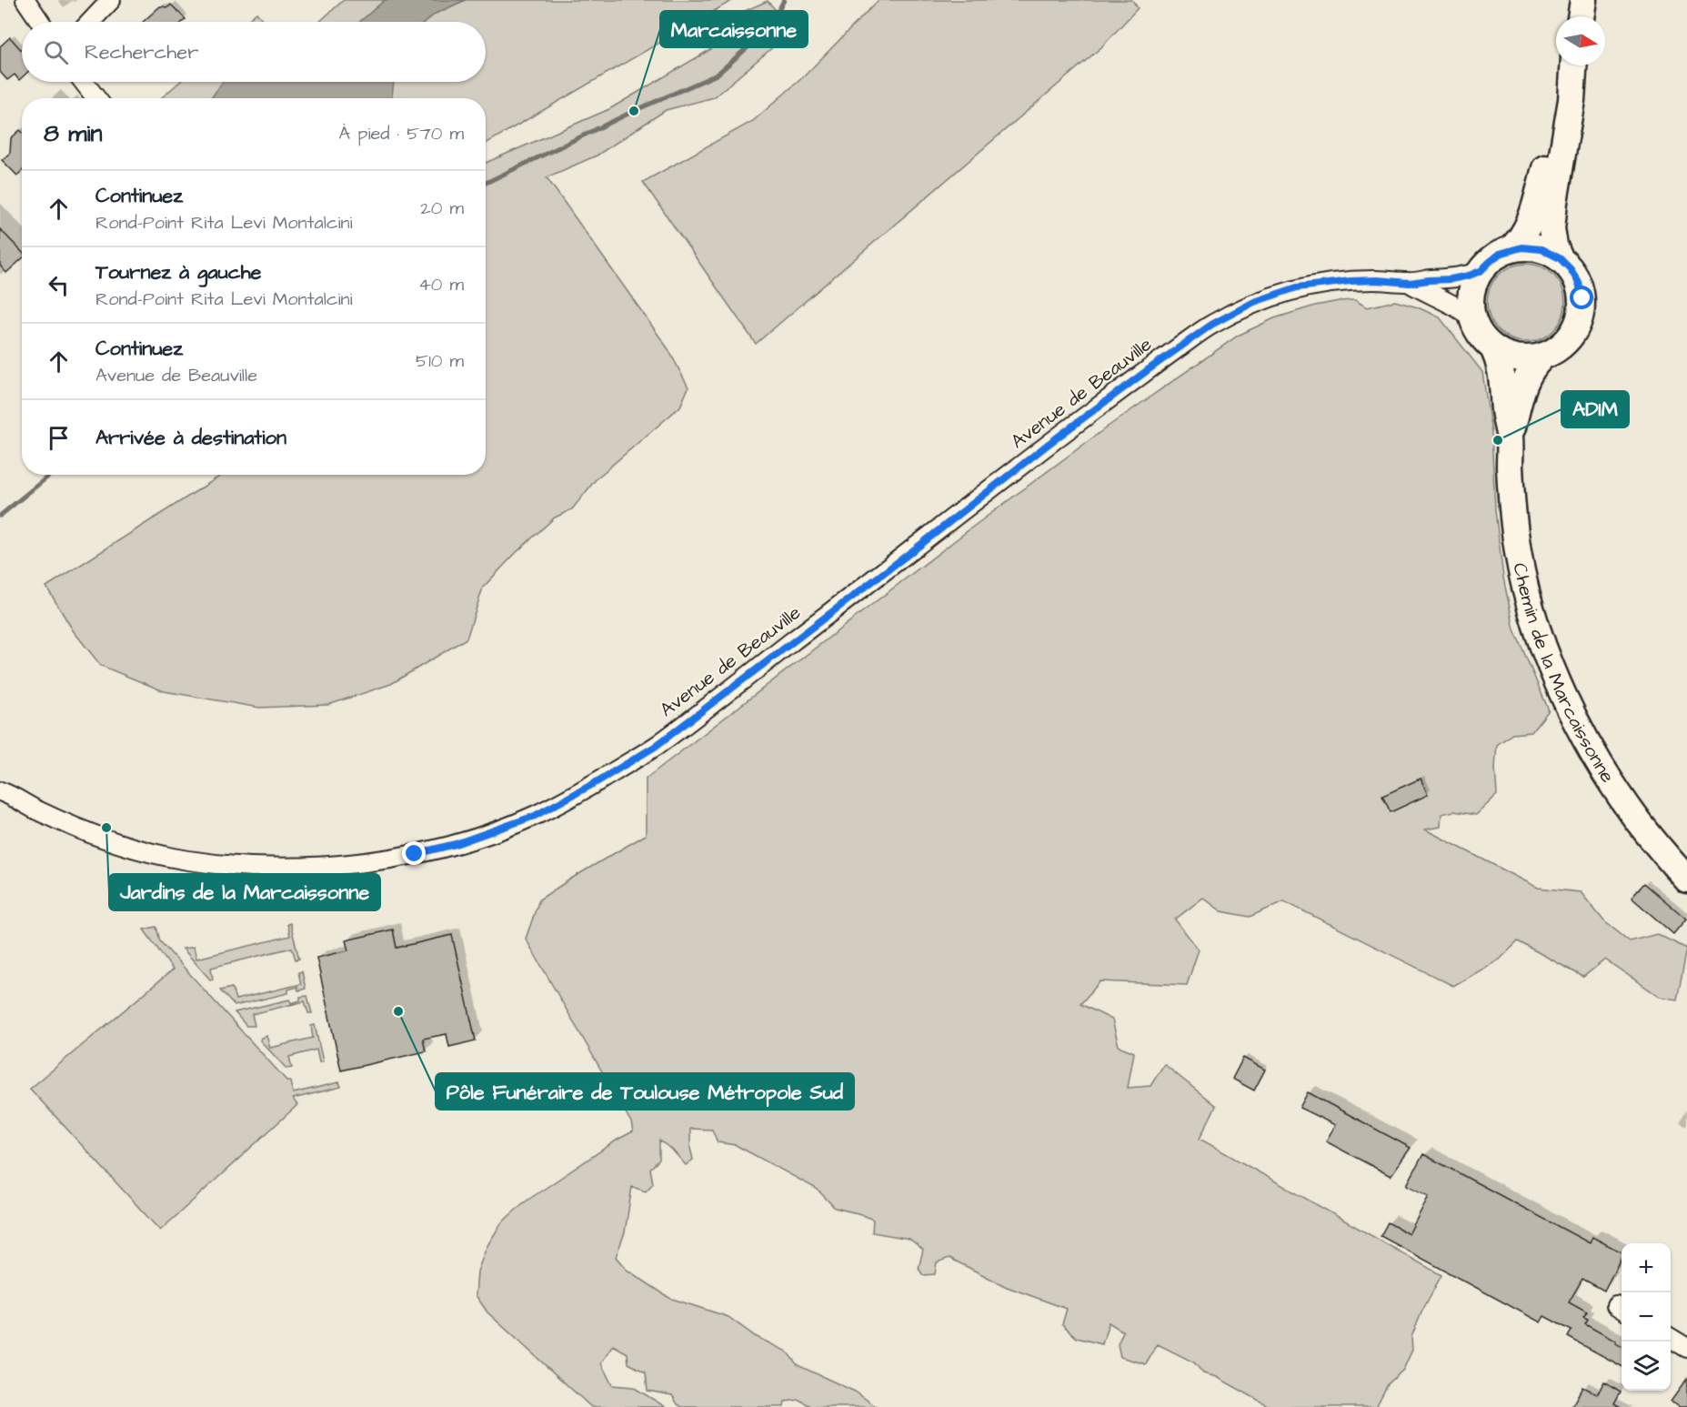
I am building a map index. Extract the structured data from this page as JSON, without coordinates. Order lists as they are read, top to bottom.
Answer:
{
  "streets": {
    "main road": ["Chemin de la Marcaissonne"],
    "street": ["Avenue de Beauville"]
  },
  "crossings": [
    ["Avenue de Beauville", "Chemin de la Marcaissonne"]
  ],
  "places": [
    "Marcaissonne",
    "ADIM",
    "Jardins de la Marcaissonne",
    "Pôle Funéraire de Toulouse Métropole Sud"
  ],
  "north": "right",
  "page": {
    "search": "Rechercher",
    "heading": ["8 min", "À pied · 570 m"],
    "list": [
      ["Continuez", "Rond-Point Rita Levi Montalcini", "20 m"],
      ["Tournez à gauche", "Rond-Point Rita Levi Montalcini", "40 m"],
      ["Continuez", "Avenue de Beauville", "510 m"],
      "Arrivée à destination"
    ],
    "map_buttons": ["+", "−"]
  }
}
